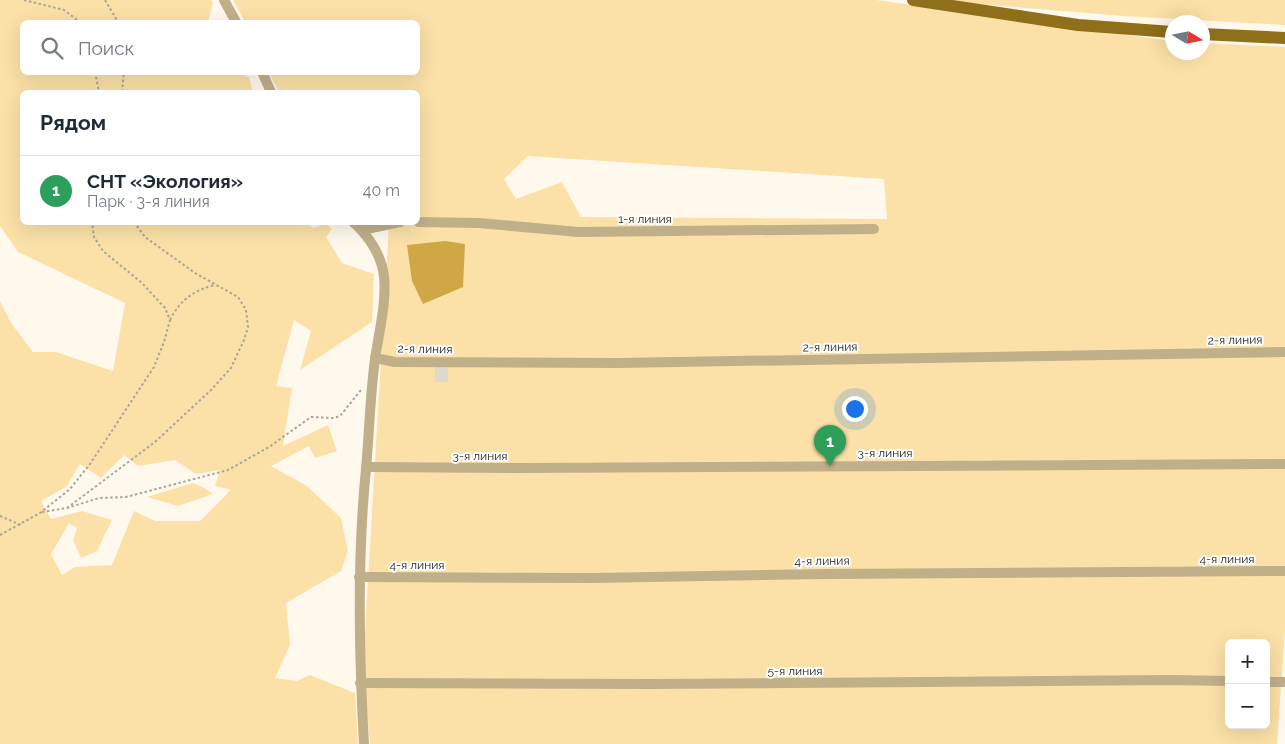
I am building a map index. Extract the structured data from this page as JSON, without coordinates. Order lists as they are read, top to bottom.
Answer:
{
  "streets": {
    "street": [
      "1-я линия",
      "2-я линия",
      "3-я линия",
      "4-я линия",
      "5-я линия"
    ]
  },
  "north": "right",
  "page": {
    "search": "Поиск",
    "heading": "Рядом",
    "list": [
      {
        "mark": "1",
        "name": "СНТ «Экология»",
        "note": "Парк · 3-я линия",
        "value": "40 m"
      }
    ],
    "pins": "1",
    "map_buttons": ["+", "−"]
  }
}
